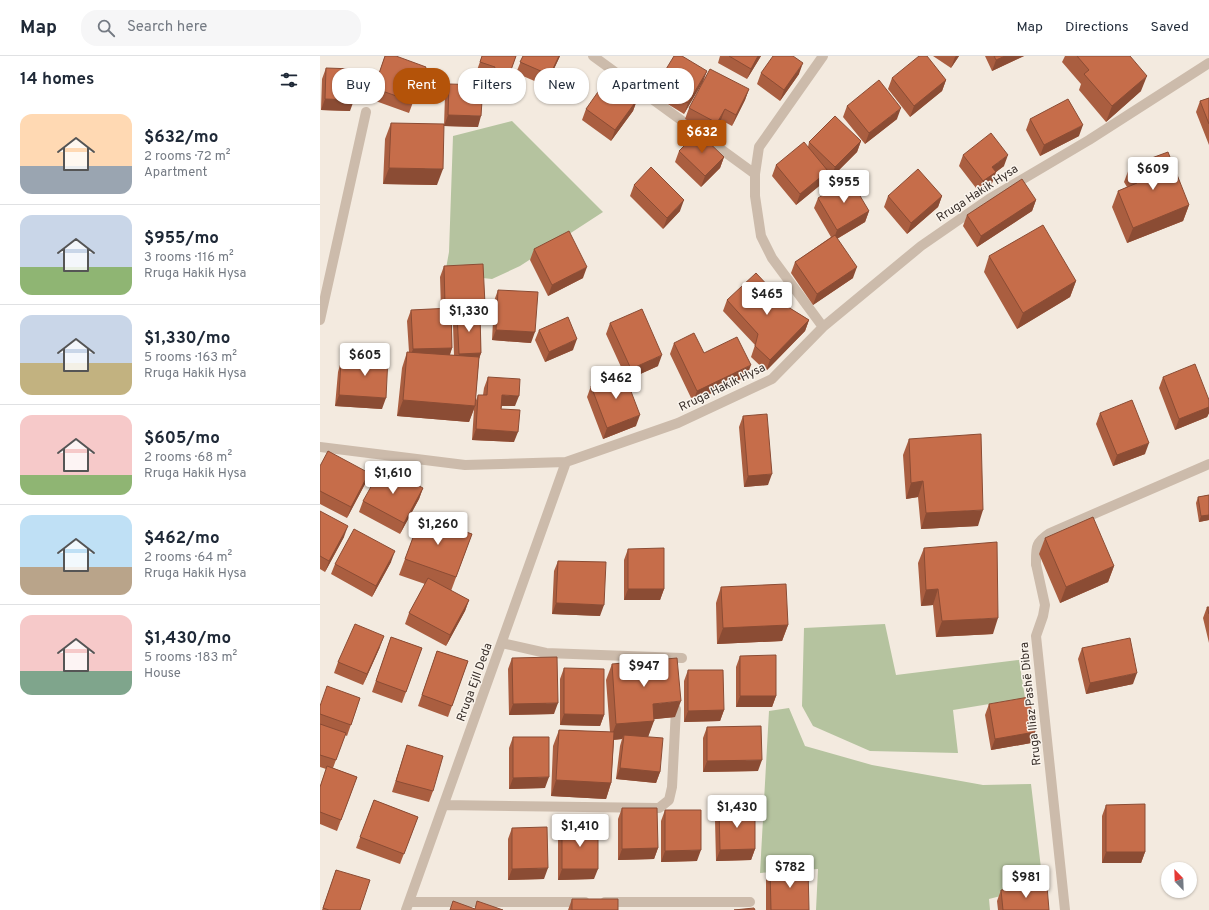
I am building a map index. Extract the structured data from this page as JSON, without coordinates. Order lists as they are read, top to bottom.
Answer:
{
  "streets": {
    "street": ["Rruga Hakik Hysa", "Rruga Ejll Deda", "Rruga Iliaz Pashë Dibra"]
  },
  "crossings": [
    ["Rruga Hakik Hysa", "Rruga Ejll Deda"]
  ],
  "north": "top left",
  "page": {
    "header": "Map",
    "search": "Search here",
    "nav": ["Map", "Directions", "Saved"],
    "heading": "14 homes",
    "chip": [
      "Buy",
      "Rent",
      "Filters",
      "New",
      "Apartment"
    ],
    "list": [
      {
        "name": "$632/mo",
        "note": "2 rooms · 72 m² · Apartment"
      },
      {
        "name": "$955/mo",
        "note": "3 rooms · 116 m² · Rruga Hakik Hysa"
      },
      {
        "name": "$1,330/mo",
        "note": "5 rooms · 163 m² · Rruga Hakik Hysa"
      },
      {
        "name": "$605/mo",
        "note": "2 rooms · 68 m² · Rruga Hakik Hysa"
      },
      {
        "name": "$462/mo",
        "note": "2 rooms · 64 m² · Rruga Hakik Hysa"
      },
      {
        "name": "$1,430/mo",
        "note": "5 rooms · 183 m² · House"
      }
    ],
    "price": [
      "$632",
      "$609",
      "$955",
      "$465",
      "$1,330",
      "$605",
      "$462",
      "$1,610",
      "$1,260",
      "$947",
      "$1,430",
      "$1,410",
      "$782",
      "$981"
    ]
  }
}
